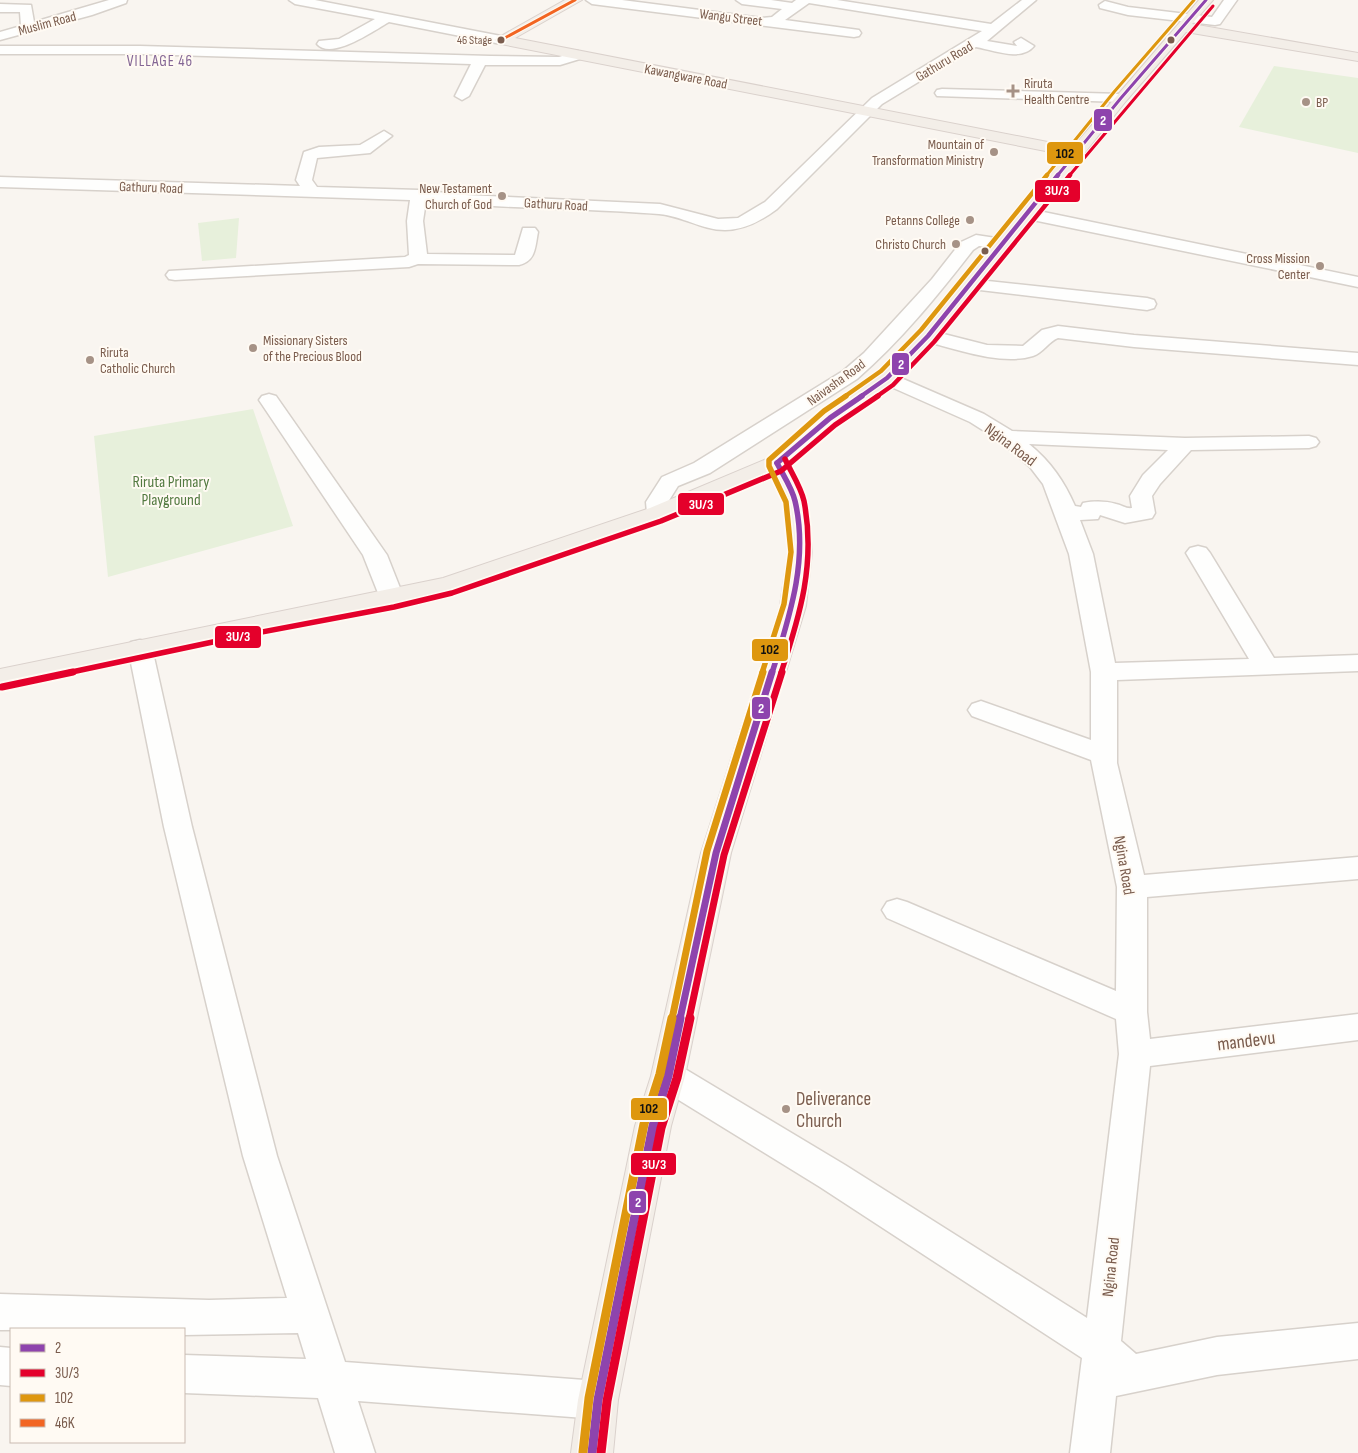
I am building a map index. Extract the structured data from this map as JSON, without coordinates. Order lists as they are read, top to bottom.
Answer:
{
  "streets": {
    "main road": ["Kawangware Road", "Naivasha Road"],
    "street": [
      "Wangu Street",
      "Muslim Road",
      "Gathuru Road",
      "Ngina Road",
      "mandevu"
    ]
  },
  "crossings": [
    ["Gathuru Road", "Kawangware Road"],
    ["Kawangware Road", "Naivasha Road"],
    ["Naivasha Road", "Ngina Road"],
    ["Ngina Road", "mandevu"]
  ],
  "districts": ["VILLAGE 46"],
  "parks": ["Riruta Primary Playground"],
  "places": {
    "other": [
      "46 Stage",
      "BP",
      "Mountain of Transformation Ministry",
      "New Testament Church of God",
      "Petanns College",
      "Christo Church",
      "Cross Mission Center",
      "Missionary Sisters of the Precious Blood",
      "Riruta Catholic Church",
      "Deliverance Church"
    ],
    "health": ["Riruta Health Centre"]
  },
  "lines": [
    "transit line 2",
    "transit line 102",
    "transit line 46K",
    "transit line 3U/3"
  ],
  "legend": [
    "2",
    "3U/3",
    "102",
    "46K"
  ]
}
